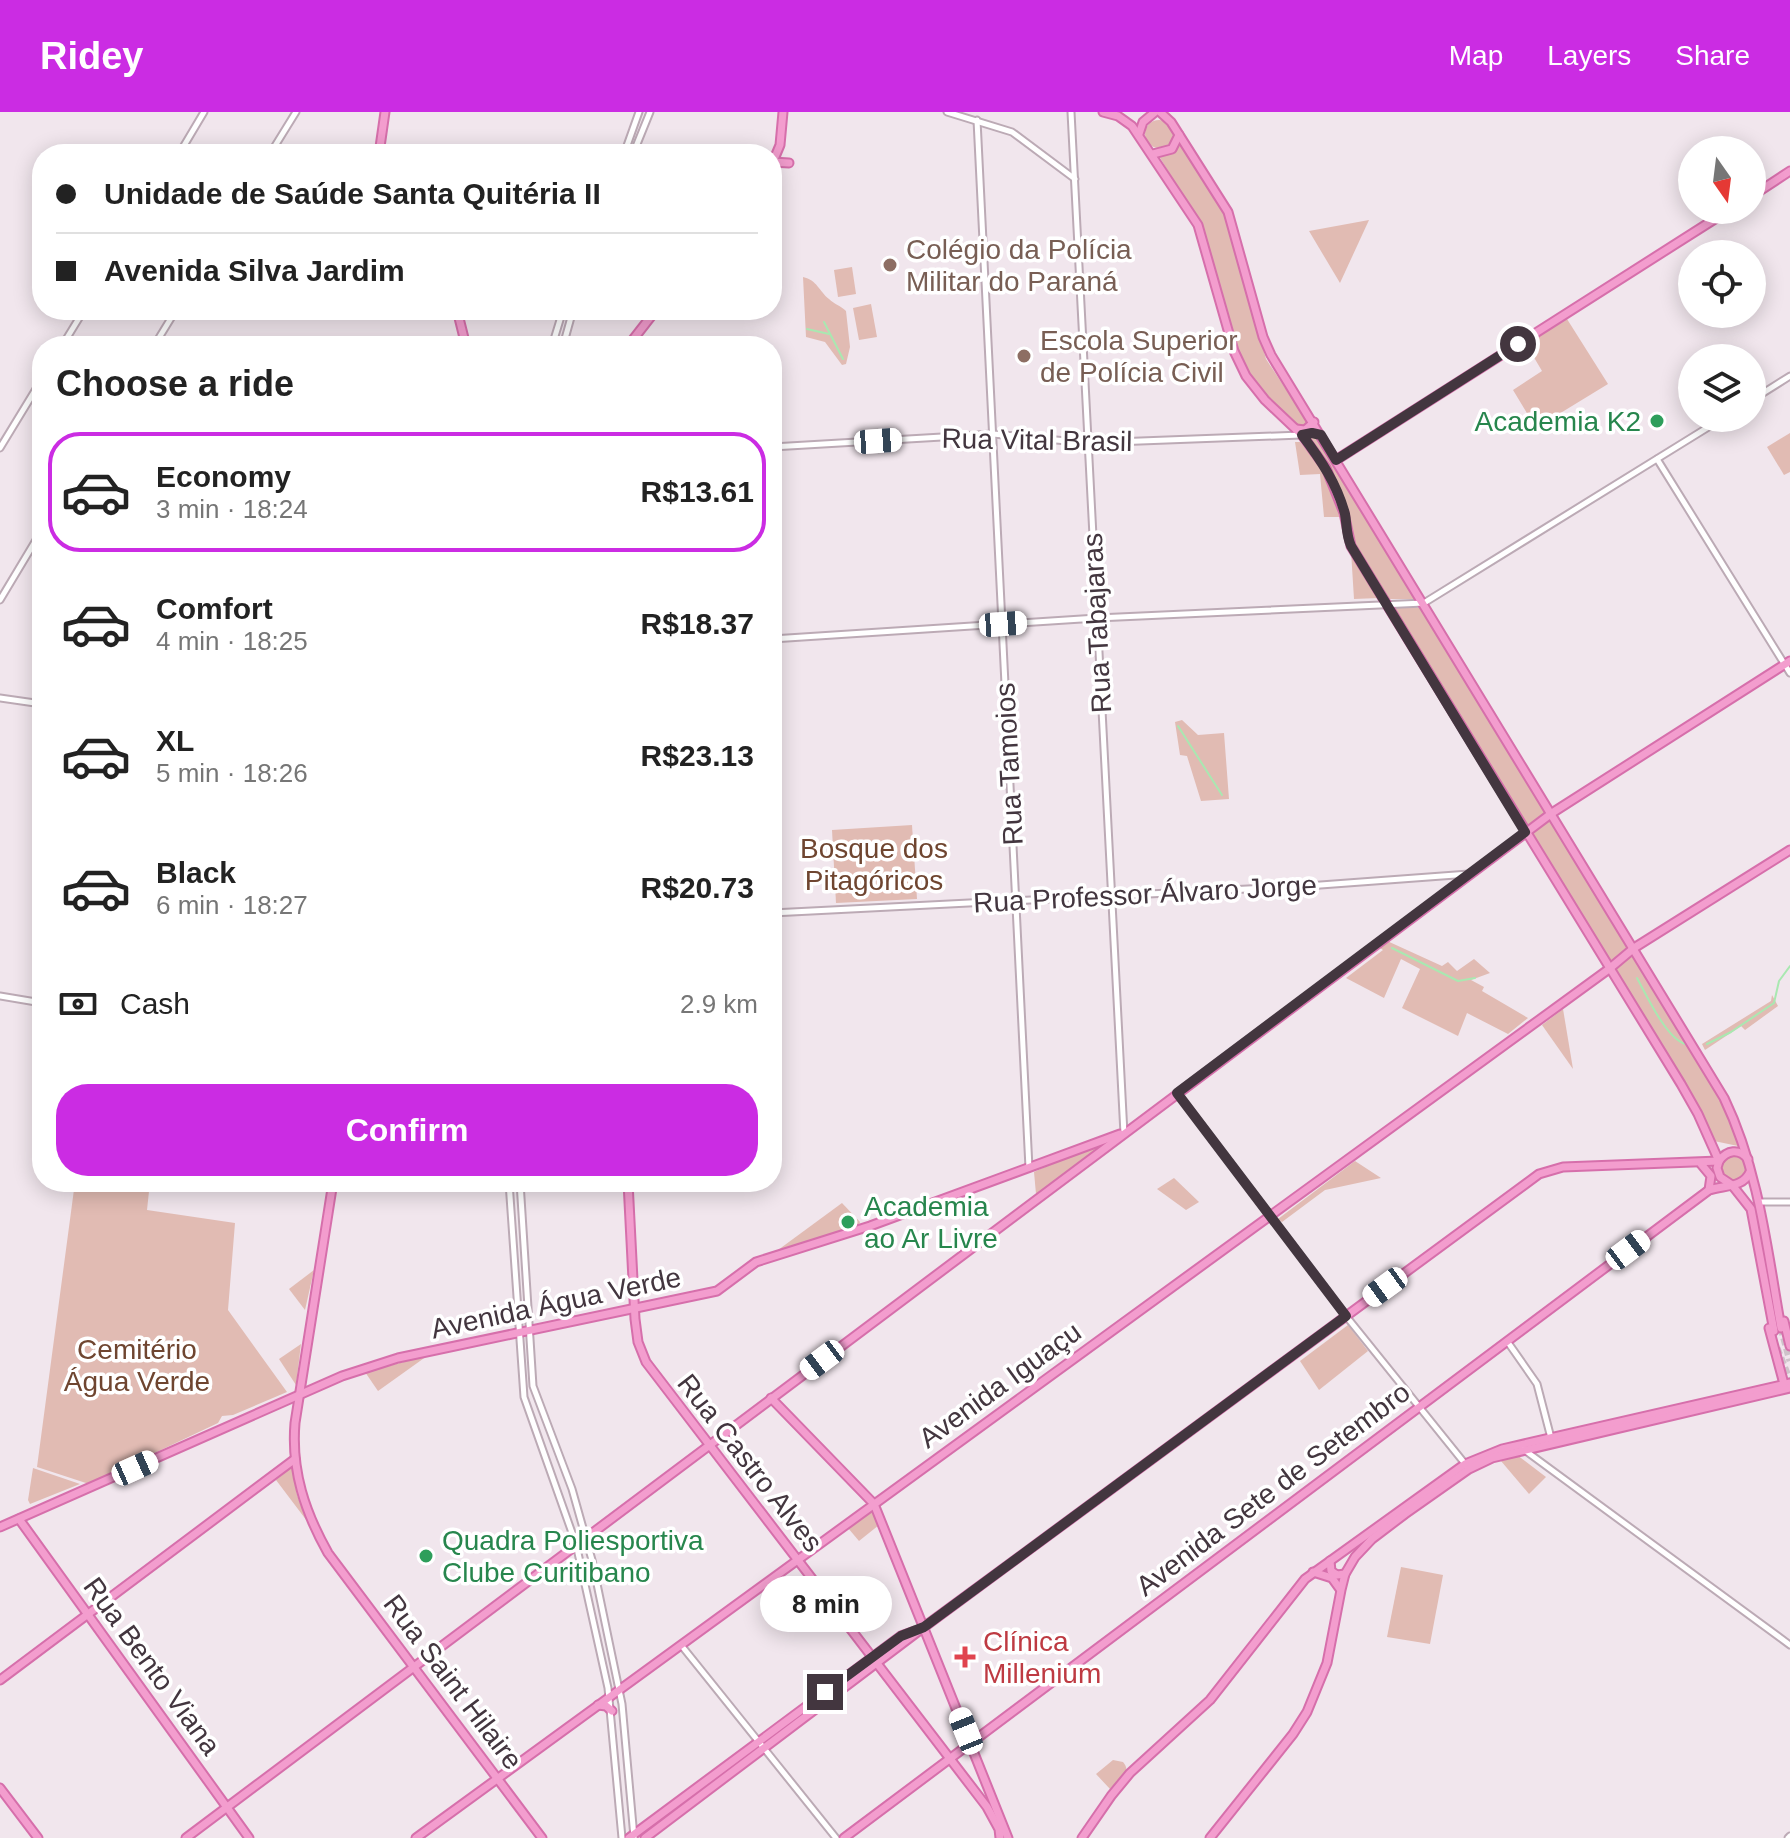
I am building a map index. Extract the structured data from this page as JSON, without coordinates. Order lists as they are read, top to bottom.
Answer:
{
  "streets": {
    "main road": [
      "Avenida Água Verde",
      "Avenida Iguaçu",
      "Rua Castro Alves",
      "Avenida Sete de Setembro",
      "Rua Bento Viana",
      "Rua Saint Hilaire"
    ],
    "street": [
      "Rua Vital Brasil",
      "Rua Tabajaras",
      "Rua Tamoios",
      "Rua Professor Álvaro Jorge"
    ]
  },
  "crossings": [
    ["Rua Vital Brasil", "Rua Tabajaras"],
    ["Rua Vital Brasil", "Rua Tamoios"],
    ["Rua Tabajaras", "Rua Professor Álvaro Jorge"],
    ["Rua Tabajaras", "Avenida Água Verde"],
    ["Rua Tamoios", "Rua Professor Álvaro Jorge"],
    ["Rua Tamoios", "Avenida Água Verde"],
    ["Avenida Água Verde", "Rua Castro Alves"],
    ["Avenida Água Verde", "Rua Bento Viana"],
    ["Avenida Água Verde", "Rua Saint Hilaire"],
    ["Avenida Iguaçu", "Rua Castro Alves"],
    ["Avenida Iguaçu", "Rua Saint Hilaire"],
    ["Rua Castro Alves", "Avenida Sete de Setembro"]
  ],
  "parks": ["Bosque dos Pitagóricos", "Cemitério Água Verde"],
  "places": {
    "other": [
      "Colégio da Polícia Militar do Paraná",
      "Escola Superior de Polícia Civil",
      "Academia K2",
      "Academia ao Ar Livre",
      "Quadra Poliesportiva Clube Curitibano"
    ],
    "health": ["Clínica Millenium"]
  },
  "north": "bottom",
  "page": {
    "header": "Ridey",
    "nav": ["Map", "Layers", "Share"],
    "banner": ["Unidade de Saúde Santa Quitéria II", "Avenida Silva Jardim"],
    "heading": "Choose a ride",
    "list": [
      {
        "name": "Economy",
        "note": "3 min · 18:24",
        "value": "R$13.61"
      },
      {
        "name": "Comfort",
        "note": "4 min · 18:25",
        "value": "R$18.37"
      },
      {
        "name": "XL",
        "note": "5 min · 18:26",
        "value": "R$23.13"
      },
      {
        "name": "Black",
        "note": "6 min · 18:27",
        "value": "R$20.73"
      }
    ],
    "pay": ["Cash", "2.9 km"],
    "buttons": "Confirm",
    "bubble": "8 min"
  }
}
